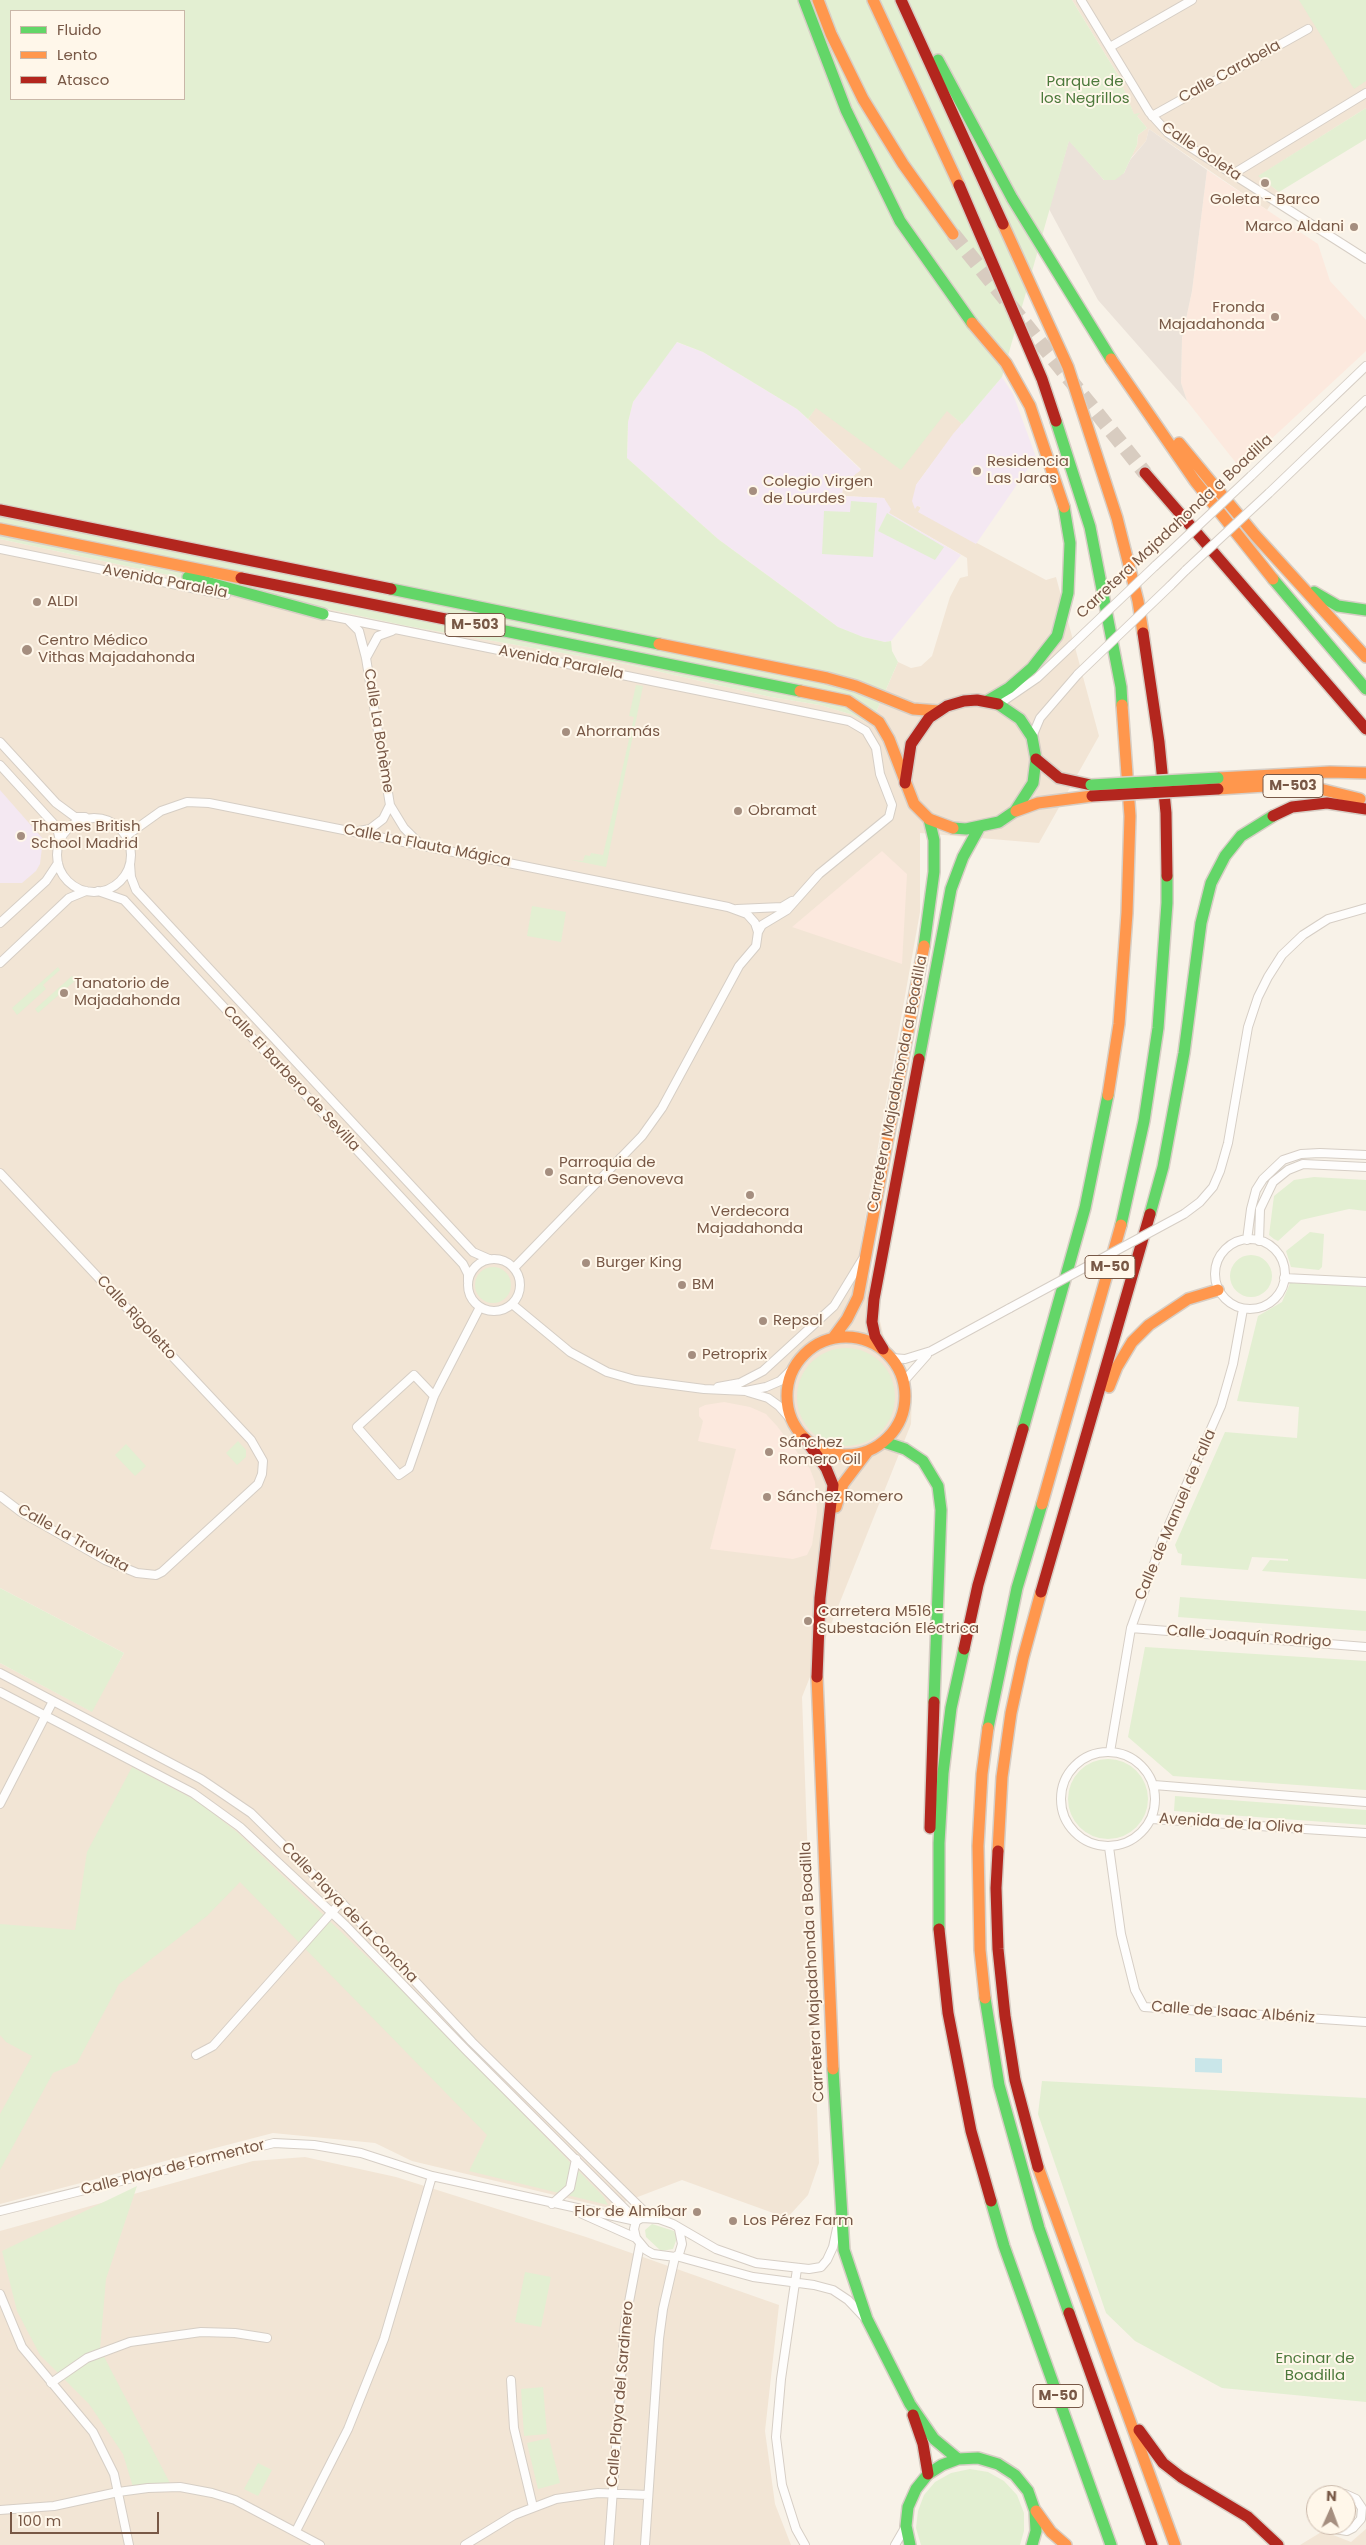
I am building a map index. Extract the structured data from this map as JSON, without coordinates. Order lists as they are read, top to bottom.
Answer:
{
  "streets": {
    "main road": ["Carretera Majadahonda a Boadilla", "M-503", "M-50"],
    "street": [
      "Calle Carabela",
      "Calle Goleta",
      "Avenida Paralela",
      "Calle La Bohème",
      "Calle La Flauta Mágica",
      "Calle El Barbero de Sevilla",
      "Calle Rigoletto",
      "Calle de Manuel de Falla",
      "Calle La Traviata",
      "Calle Joaquín Rodrigo",
      "Avenida de la Oliva",
      "Calle Playa de la Concha",
      "Calle de Isaac Albéniz",
      "Calle Playa de Formentor",
      "Calle Playa del Sardinero"
    ]
  },
  "crossings": [
    ["Calle Carabela", "Calle Goleta"],
    ["Carretera Majadahonda a Boadilla", "M-503"],
    ["Avenida Paralela", "M-503"],
    ["Avenida Paralela", "Calle La Bohème"],
    ["Calle La Bohème", "Calle La Flauta Mágica"],
    ["Calle La Flauta Mágica", "Calle El Barbero de Sevilla"],
    ["Calle Rigoletto", "Calle La Traviata"],
    ["Calle de Manuel de Falla", "Calle Joaquín Rodrigo"],
    ["Calle de Manuel de Falla", "Avenida de la Oliva"],
    ["Calle de Manuel de Falla", "Calle de Isaac Albéniz"],
    ["Avenida de la Oliva", "Calle de Isaac Albéniz"],
    ["Calle Playa de la Concha", "Calle Playa de Formentor"],
    ["Calle Playa de la Concha", "Calle Playa del Sardinero"],
    ["Calle Playa de Formentor", "Calle Playa del Sardinero"]
  ],
  "parks": ["Parque de los Negrillos", "Encinar de Boadilla"],
  "places": [
    "Goleta - Barco",
    "Marco Aldani",
    "Fronda Majadahonda",
    "Residencia Las Jaras",
    "Colegio Virgen de Lourdes",
    "ALDI",
    "Centro Médico Vithas Majadahonda",
    "Ahorramás",
    "Obramat",
    "Thames British School Madrid",
    "Tanatorio de Majadahonda",
    "Parroquia de Santa Genoveva",
    "Verdecora Majadahonda",
    "Burger King",
    "BM",
    "Repsol",
    "Petroprix",
    "Sánchez Romero Oil",
    "Sánchez Romero",
    "Carretera M516 - Subestación Eléctrica",
    "Flor de Almíbar",
    "Los Pérez Farm"
  ],
  "legend": ["Fluido", "Lento", "Atasco"],
  "scale_bar": "100 m",
  "north": "top"
}
